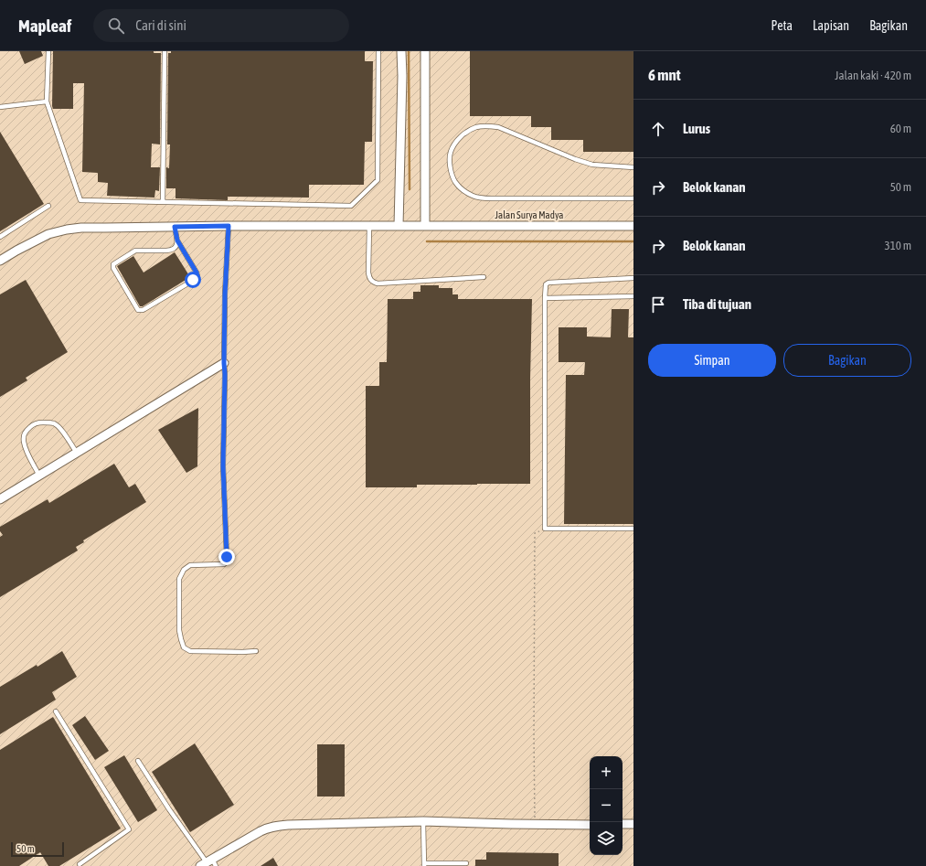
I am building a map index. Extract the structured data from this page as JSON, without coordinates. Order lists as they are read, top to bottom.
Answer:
{
  "streets": {
    "street": ["Jalan Surya Madya"]
  },
  "scale_bar": "50 m",
  "page": {
    "header": "Mapleaf",
    "search": "Cari di sini",
    "nav": ["Peta", "Lapisan", "Bagikan"],
    "heading": ["6 mnt", "Jalan kaki · 420 m"],
    "list": [
      ["Lurus", "60 m"],
      ["Belok kanan", "50 m"],
      ["Belok kanan", "310 m"],
      "Tiba di tujuan"
    ],
    "buttons": ["Simpan", "Bagikan"],
    "map_buttons": ["+", "−"],
    "scale": "50 m"
  }
}
